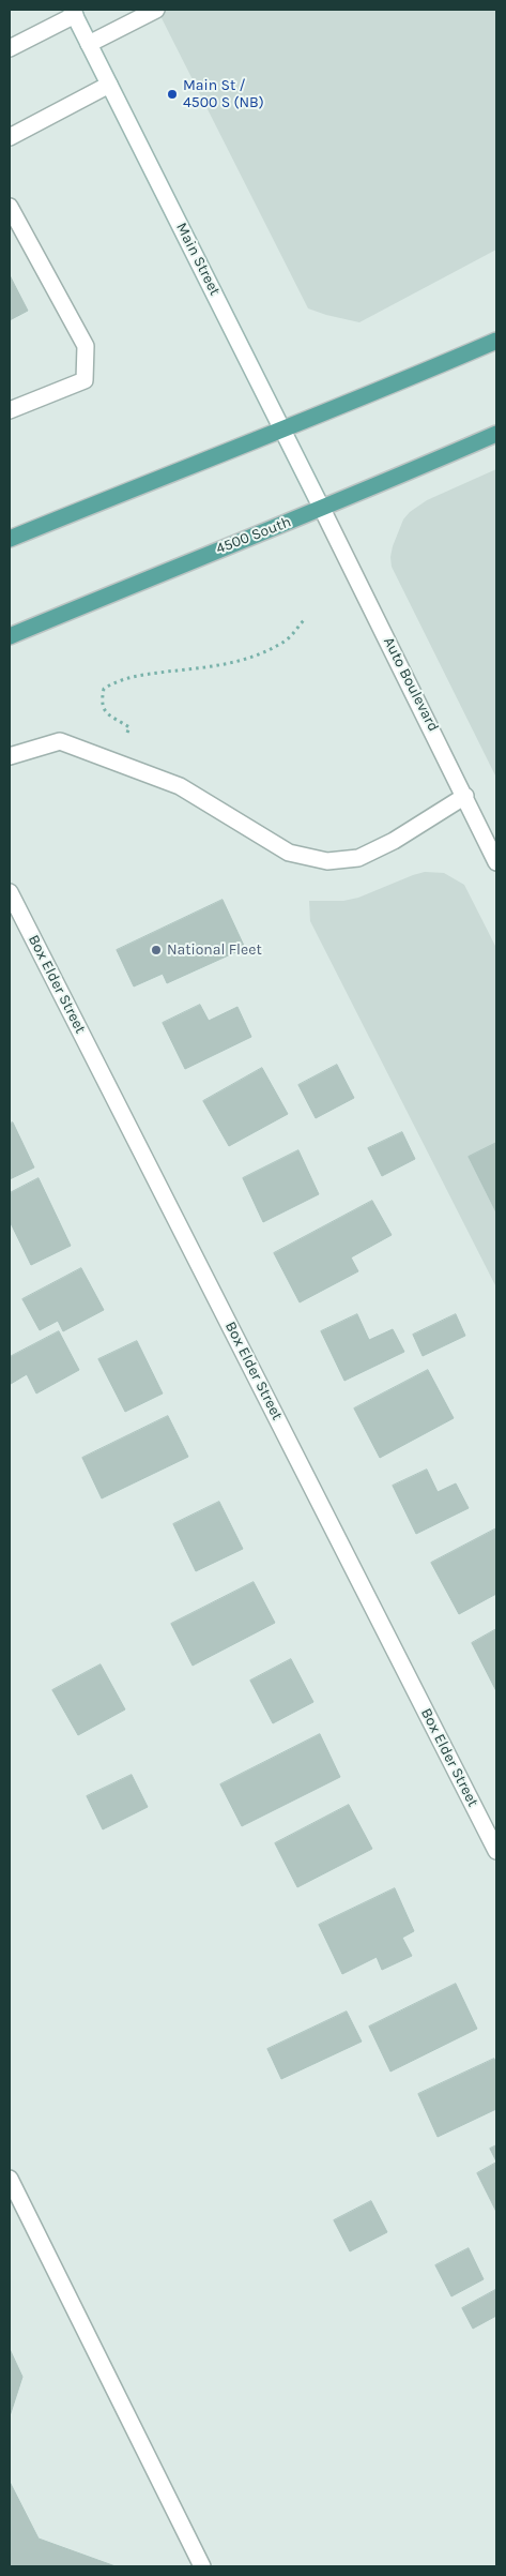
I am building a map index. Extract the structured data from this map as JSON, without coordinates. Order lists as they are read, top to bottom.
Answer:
{
  "streets": {
    "main road": ["4500 South"],
    "street": ["Main Street", "Auto Boulevard", "Box Elder Street"]
  },
  "crossings": [
    ["Main Street", "4500 South"],
    ["Main Street", "Auto Boulevard"],
    ["4500 South", "Auto Boulevard"]
  ],
  "places": ["Main St / 4500 S (NB)", "National Fleet"]
}
